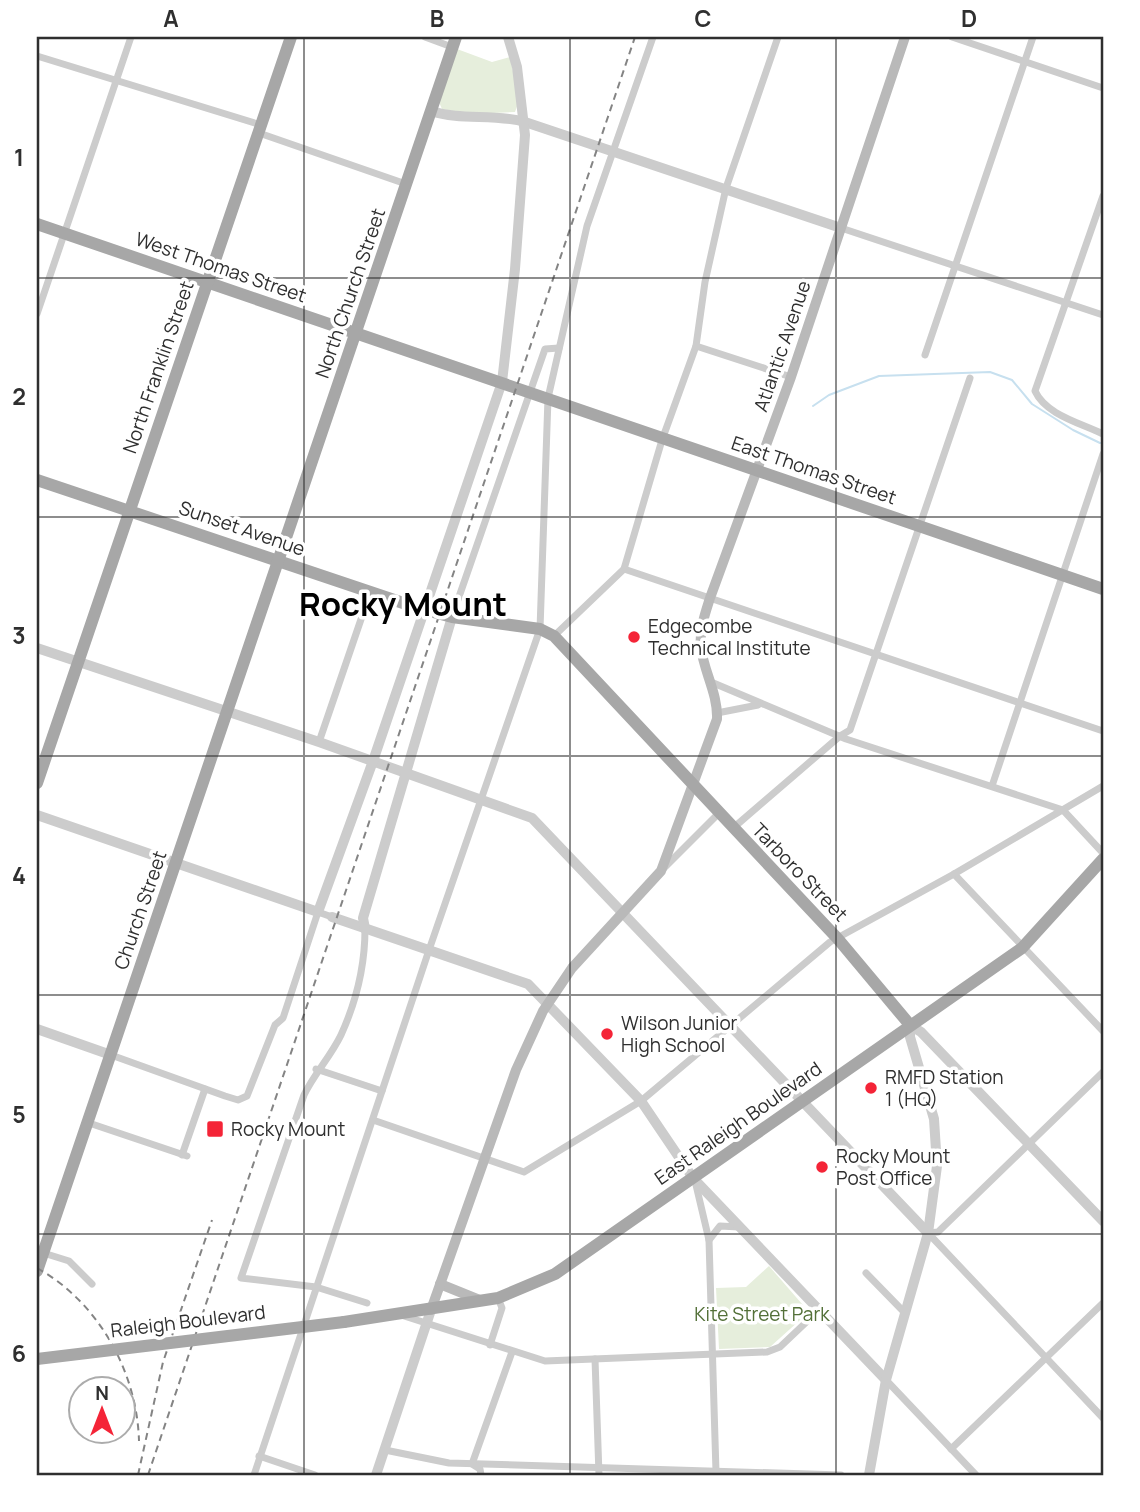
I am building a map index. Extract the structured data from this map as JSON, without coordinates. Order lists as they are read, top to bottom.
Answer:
{
  "streets": {
    "main road": [
      "West Thomas Street",
      "North Church Street",
      "Atlantic Avenue",
      "North Franklin Street",
      "East Thomas Street",
      "Sunset Avenue",
      "Tarboro Street",
      "Church Street",
      "East Raleigh Boulevard",
      "Raleigh Boulevard"
    ]
  },
  "crossings": [
    ["West Thomas Street", "North Church Street"],
    ["West Thomas Street", "North Franklin Street"],
    ["West Thomas Street", "East Thomas Street"],
    ["North Church Street", "Sunset Avenue"],
    ["North Church Street", "Church Street"],
    ["Atlantic Avenue", "East Thomas Street"],
    ["Atlantic Avenue", "Tarboro Street"],
    ["North Franklin Street", "Sunset Avenue"],
    ["Sunset Avenue", "Tarboro Street"],
    ["Sunset Avenue", "Church Street"],
    ["Tarboro Street", "East Raleigh Boulevard"],
    ["East Raleigh Boulevard", "Raleigh Boulevard"]
  ],
  "districts": ["Rocky Mount"],
  "parks": ["Kite Street Park"],
  "places": {
    "other": [
      "Edgecombe Technical Institute",
      "Wilson Junior High School",
      "RMFD Station 1 (HQ)",
      "Rocky Mount Post Office"
    ],
    "transit": ["Rocky Mount"]
  },
  "north": "top",
  "grid": {
    "columns": [
      "A",
      "B",
      "C",
      "D"
    ],
    "rows": [
      "1",
      "2",
      "3",
      "4",
      "5",
      "6"
    ]
  }
}
